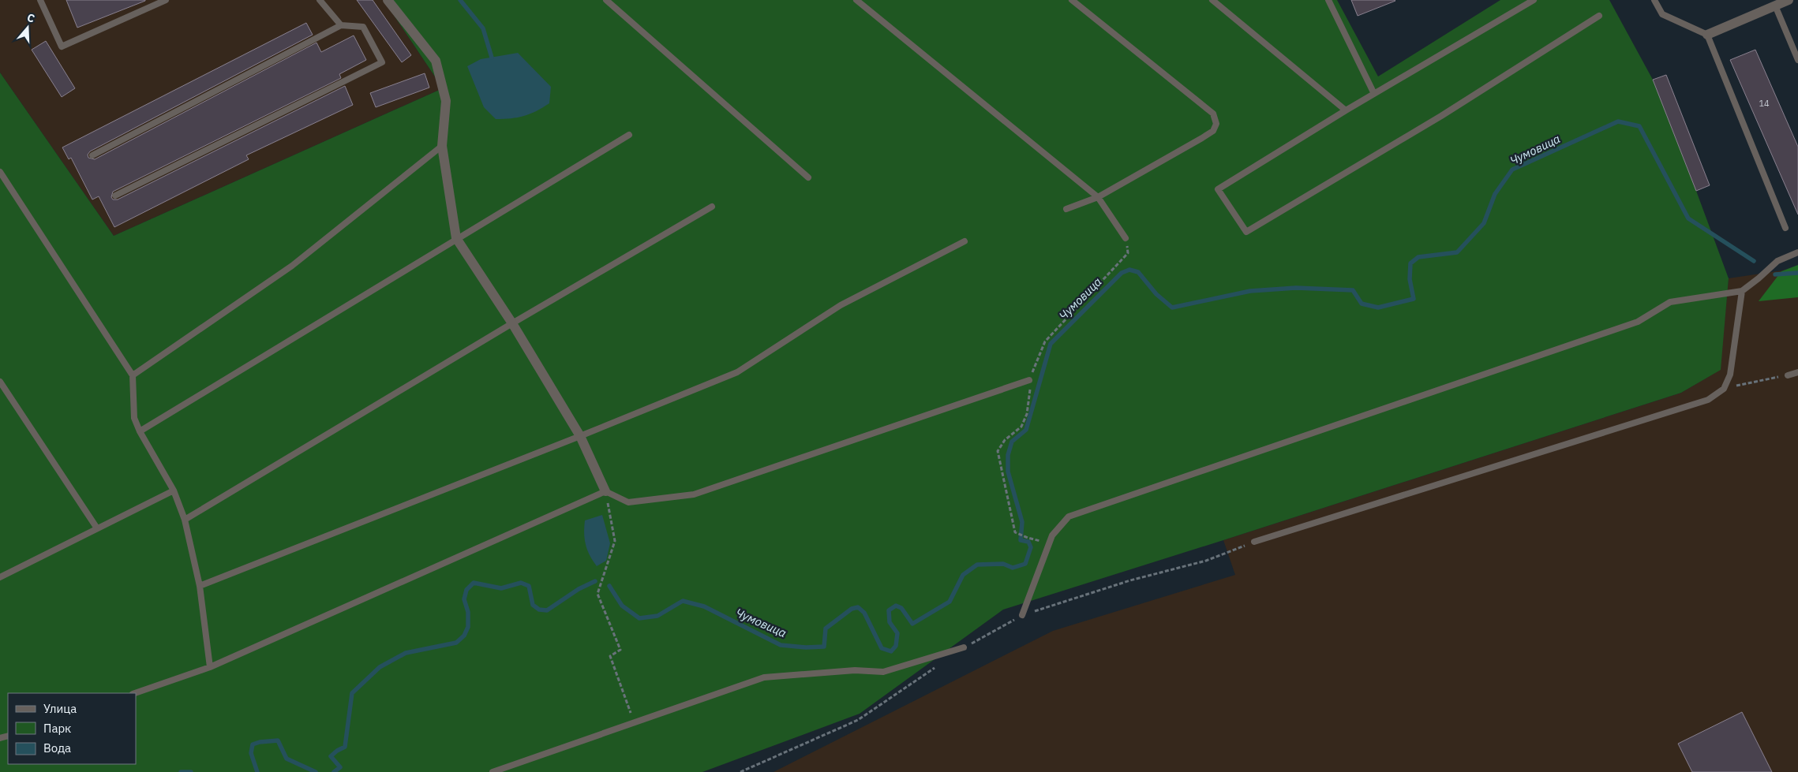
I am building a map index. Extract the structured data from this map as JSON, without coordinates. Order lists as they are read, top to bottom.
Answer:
{
  "water": ["Чумовица"],
  "house_numbers": ["14"],
  "legend": ["Улица", "Парк", "Вода"],
  "north": "top"
}
